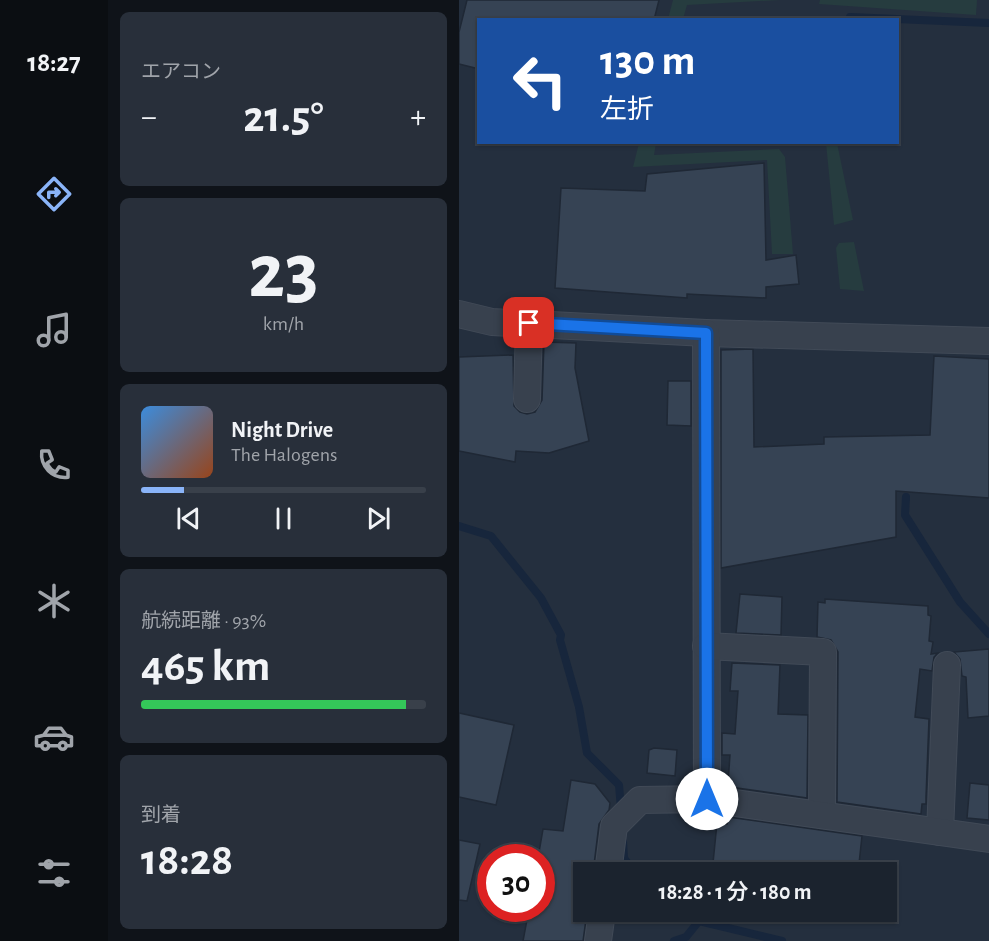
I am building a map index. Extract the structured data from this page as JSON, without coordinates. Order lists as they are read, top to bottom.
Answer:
{
  "page": {
    "tabs": "18:27",
    "tile": [
      "エアコン",
      ["23", "km/h"],
      ["航続距離 · 93%", "465 km"],
      ["到着", "18:28"]
    ],
    "turn": ["130 m", "左折"],
    "heat": ["−", "21.5°", "+"],
    "song": ["Night Drive", "The Halogens"],
    "limit": "30",
    "trip": "18:28 · 1 分 · 180 m"
  }
}
